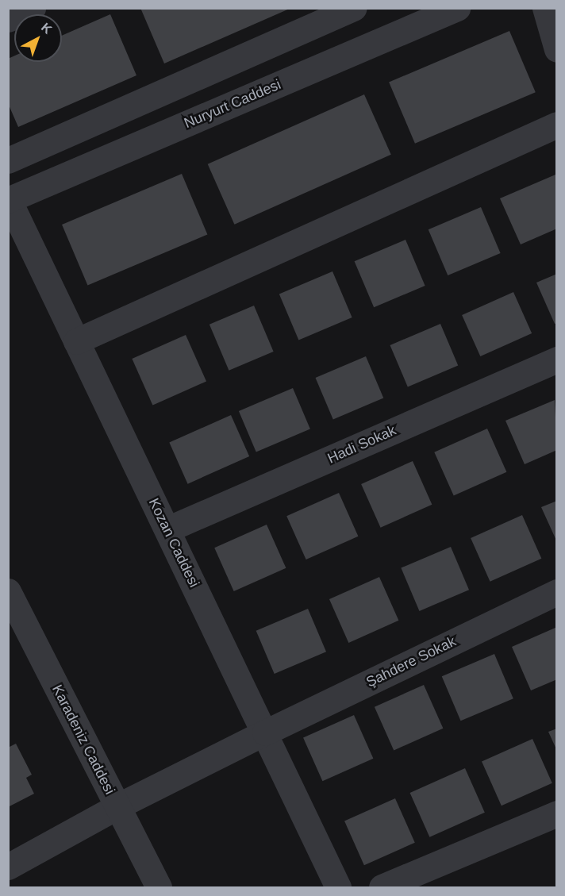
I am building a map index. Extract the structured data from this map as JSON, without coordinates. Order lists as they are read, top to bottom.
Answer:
{
  "streets": {
    "street": [
      "Nuryurt Caddesi",
      "Hadi Sokak",
      "Kozan Caddesi",
      "Şahdere Sokak",
      "Karadeniz Caddesi"
    ]
  },
  "crossings": [
    ["Nuryurt Caddesi", "Kozan Caddesi"],
    ["Hadi Sokak", "Kozan Caddesi"],
    ["Kozan Caddesi", "Şahdere Sokak"],
    ["Şahdere Sokak", "Karadeniz Caddesi"]
  ],
  "north": "top right"
}
